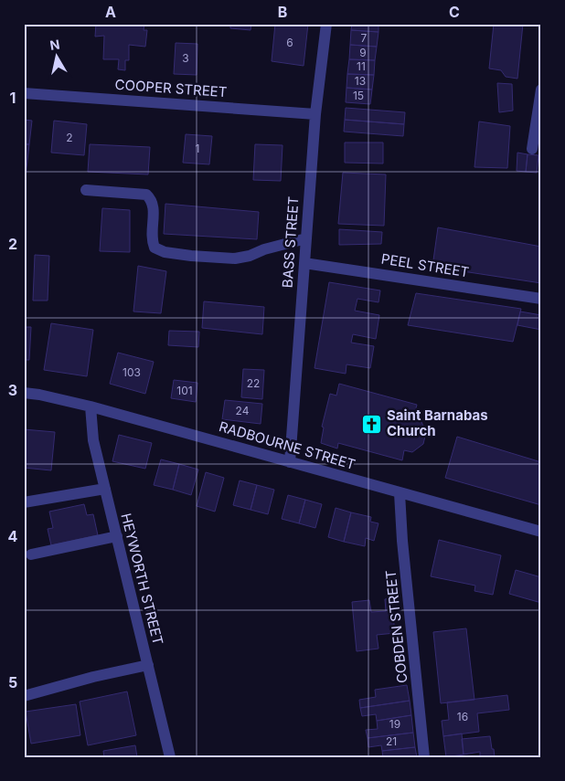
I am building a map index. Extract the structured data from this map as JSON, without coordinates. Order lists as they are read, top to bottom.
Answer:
{
  "streets": {
    "street": [
      "COOPER STREET",
      "BASS STREET",
      "PEEL STREET",
      "RADBOURNE STREET",
      "HEYWORTH STREET",
      "COBDEN STREET"
    ]
  },
  "crossings": [
    ["COOPER STREET", "BASS STREET"],
    ["BASS STREET", "PEEL STREET"],
    ["BASS STREET", "RADBOURNE STREET"],
    ["RADBOURNE STREET", "HEYWORTH STREET"],
    ["RADBOURNE STREET", "COBDEN STREET"]
  ],
  "places": {
    "church": ["Saint Barnabas Church"]
  },
  "house_numbers": [
    "7",
    "6",
    "9",
    "3",
    "11",
    "13",
    "15",
    "2",
    "1",
    "103",
    "22",
    "101",
    "24",
    "16",
    "19",
    "21"
  ],
  "north": "top",
  "grid": {
    "columns": ["A", "B", "C"],
    "rows": [
      "1",
      "2",
      "3",
      "4",
      "5"
    ]
  }
}
